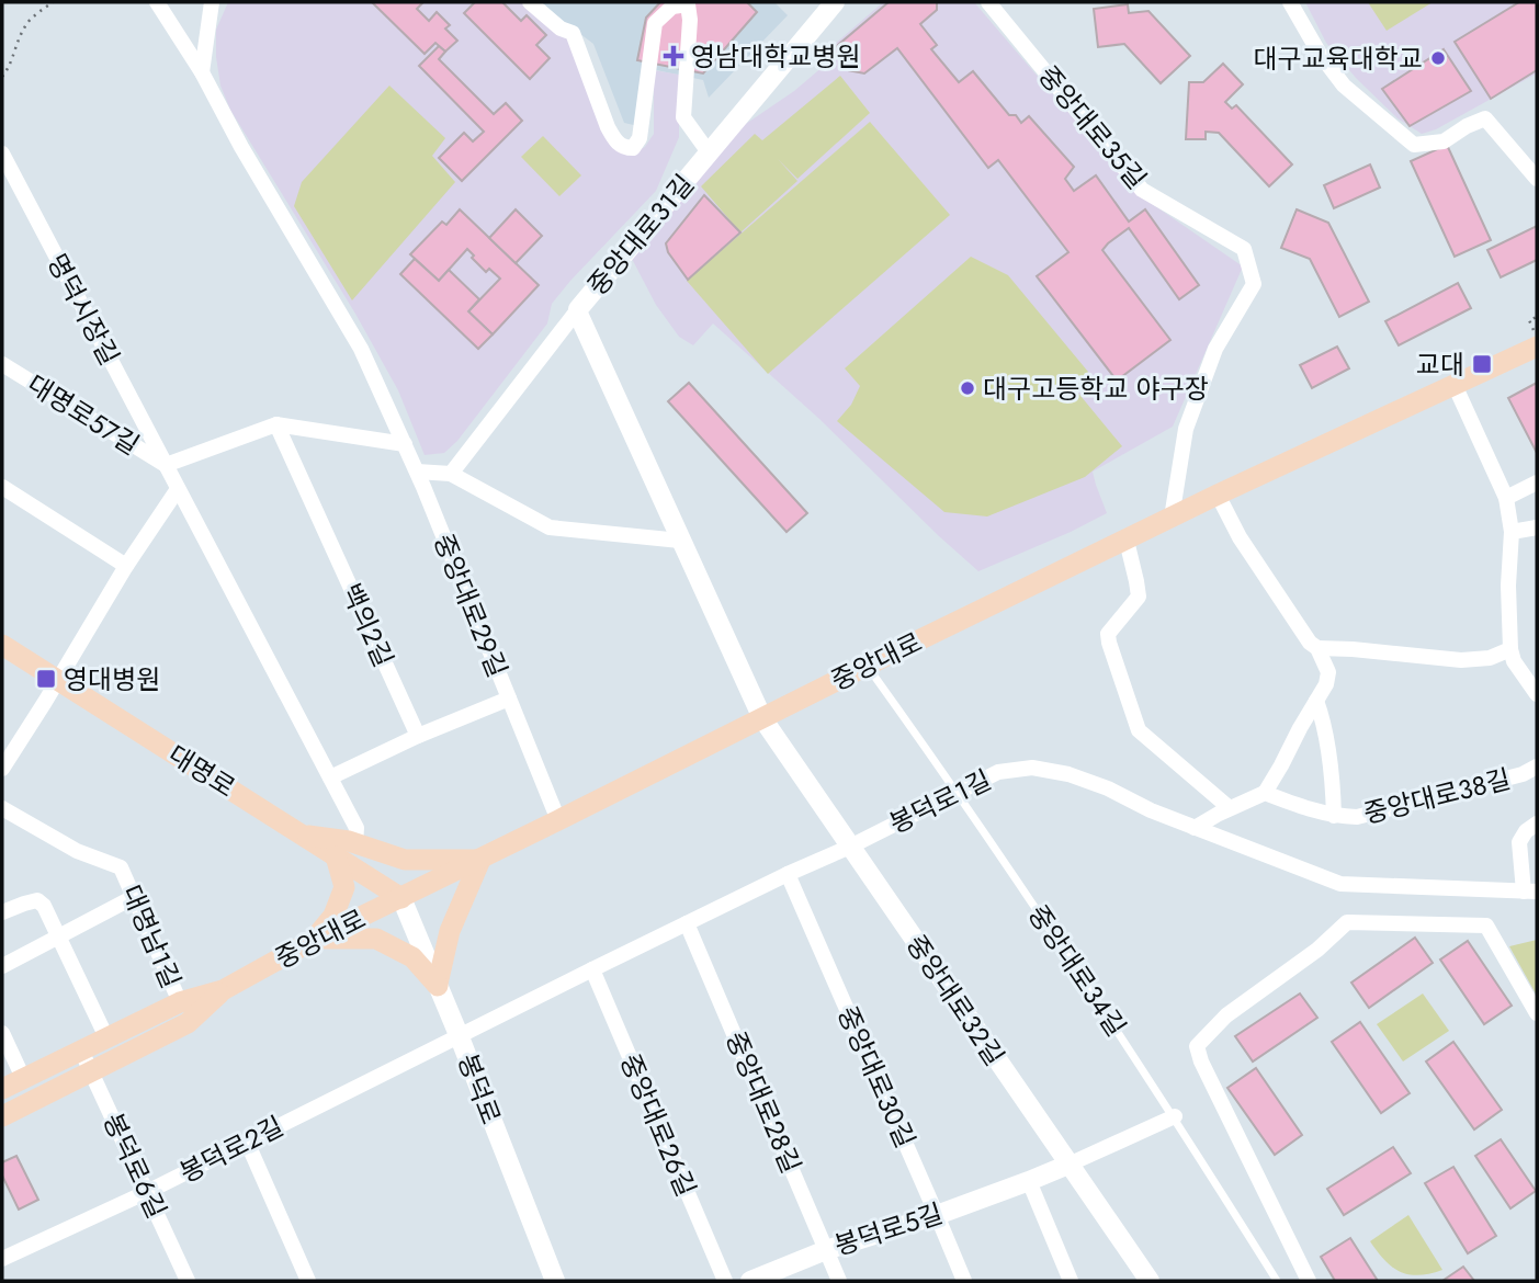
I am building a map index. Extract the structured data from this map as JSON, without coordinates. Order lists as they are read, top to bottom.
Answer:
{
  "streets": {
    "main road": ["중앙대로", "대명로"],
    "street": [
      "중앙대로35길",
      "중앙대로31길",
      "명덕시장길",
      "대명로57길",
      "중앙대로29길",
      "백의2길",
      "중앙대로38길",
      "봉덕로1길",
      "대명남1길",
      "중앙대로32길",
      "중앙대로30길",
      "봉덕로",
      "중앙대로28길",
      "중앙대로26길",
      "봉덕로2길",
      "봉덕로6길",
      "봉덕로5길"
    ],
    "lane": ["중앙대로34길"]
  },
  "crossings": [
    ["중앙대로35길", "중앙대로"],
    ["중앙대로31길", "중앙대로"],
    ["중앙대로31길", "중앙대로32길"],
    ["명덕시장길", "대명로57길"],
    ["중앙대로29길", "중앙대로"],
    ["중앙대로", "대명로"],
    ["중앙대로", "중앙대로38길"],
    ["중앙대로", "대명남1길"],
    ["중앙대로", "중앙대로34길"],
    ["중앙대로", "중앙대로32길"],
    ["중앙대로", "봉덕로"],
    ["중앙대로", "봉덕로6길"],
    ["대명로", "봉덕로"],
    ["봉덕로1길", "중앙대로34길"],
    ["봉덕로1길", "중앙대로32길"],
    ["봉덕로1길", "중앙대로30길"],
    ["봉덕로1길", "봉덕로"],
    ["봉덕로1길", "중앙대로28길"],
    ["봉덕로1길", "중앙대로26길"],
    ["봉덕로1길", "봉덕로2길"],
    ["중앙대로34길", "봉덕로5길"],
    ["중앙대로32길", "봉덕로5길"],
    ["중앙대로30길", "봉덕로5길"],
    ["봉덕로", "봉덕로2길"],
    ["중앙대로28길", "봉덕로5길"],
    ["봉덕로2길", "봉덕로6길"]
  ],
  "places": {
    "health": ["영남대학교병원"],
    "other": ["대구교육대학교", "대구고등학교 야구장"],
    "transit": ["교대", "영대병원"]
  }
}
